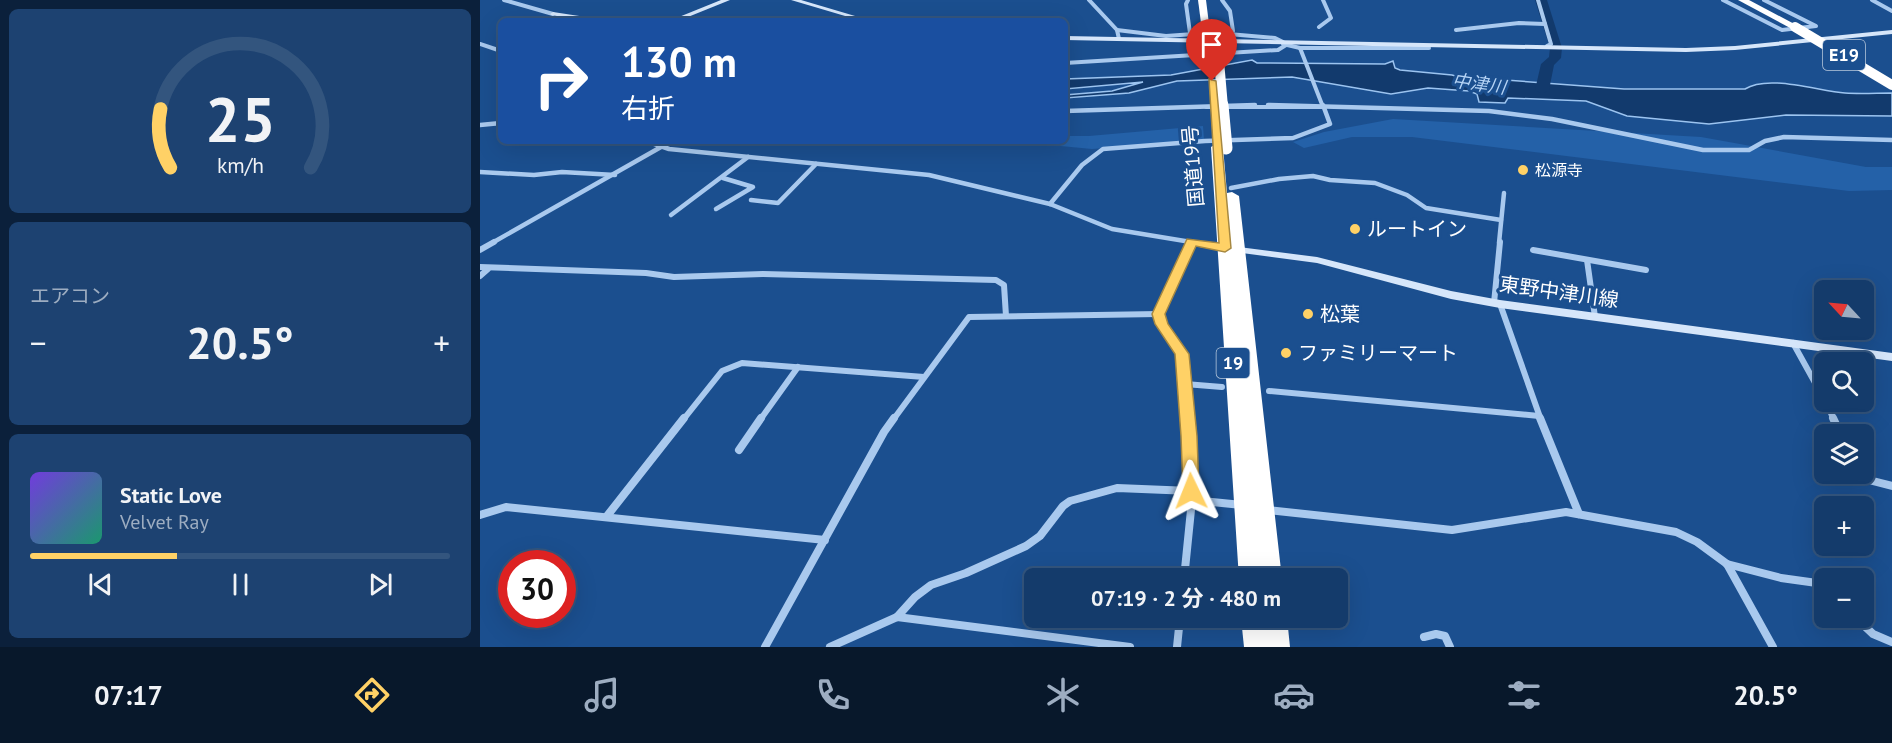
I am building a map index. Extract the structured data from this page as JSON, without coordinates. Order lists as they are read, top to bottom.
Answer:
{
  "streets": {
    "highway": ["E19", "国道19号", "19"],
    "street": ["東野中津川線"]
  },
  "crossings": [
    ["国道19号", "東野中津川線"]
  ],
  "water": ["中津川"],
  "places": [
    "松源寺",
    "ルートイン",
    "松葉",
    "ファミリーマート"
  ],
  "north": "top left",
  "page": {
    "turn": ["130 m", "右折"],
    "tile": "エアコン",
    "map_buttons": ["+", "−"],
    "heat": ["−", "20.5°", "+"],
    "song": ["Static Love", "Velvet Ray"],
    "limit": "30",
    "trip": "07:19 · 2 分 · 480 m",
    "tabs": ["07:17", "20.5°"],
    "gauge": ["25", "km/h"]
  }
}
